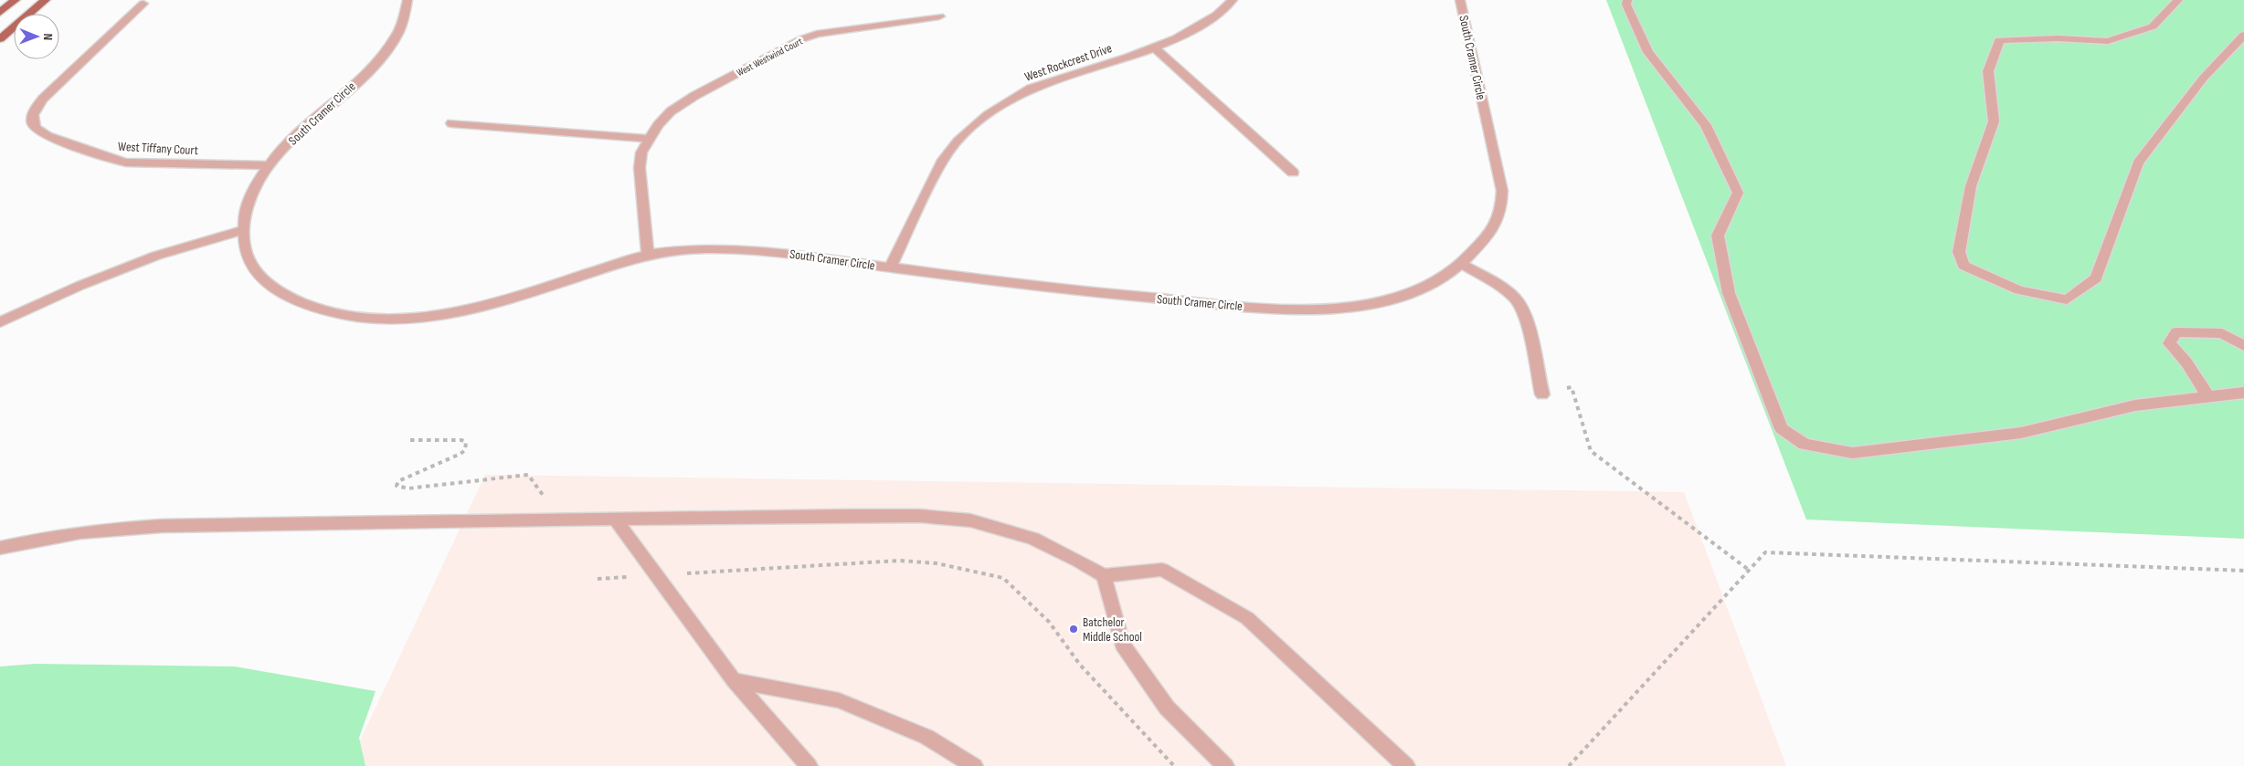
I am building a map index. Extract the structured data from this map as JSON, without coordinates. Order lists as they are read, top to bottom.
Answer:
{
  "streets": {
    "street": [
      "West Westwind Court",
      "South Cramer Circle",
      "West Rockcrest Drive",
      "West Tiffany Court"
    ]
  },
  "crossings": [
    ["West Westwind Court", "South Cramer Circle"],
    ["South Cramer Circle", "West Rockcrest Drive"],
    ["South Cramer Circle", "West Tiffany Court"]
  ],
  "places": ["Batchelor Middle School"],
  "north": "right"
}
